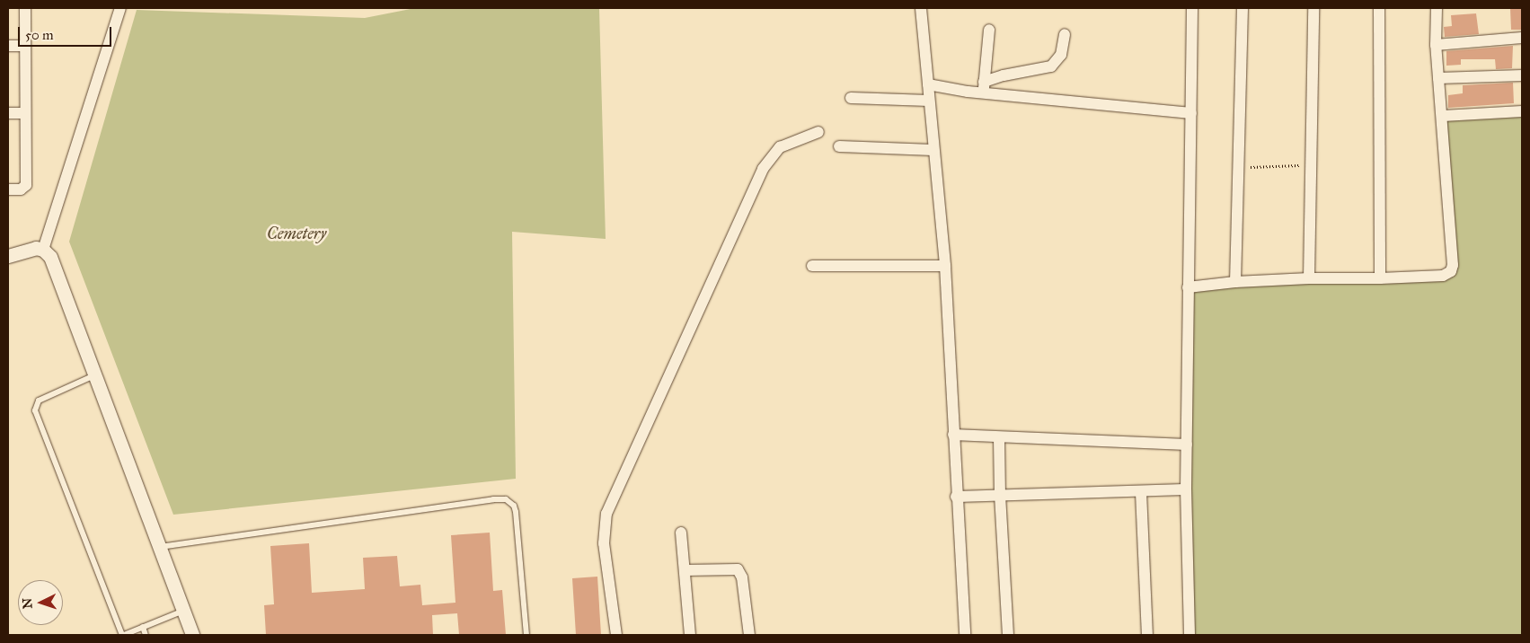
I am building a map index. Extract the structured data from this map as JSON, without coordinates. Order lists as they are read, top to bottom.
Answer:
{
  "parks": ["Cemetery"],
  "scale_bar": "50 m",
  "north": "left"
}
